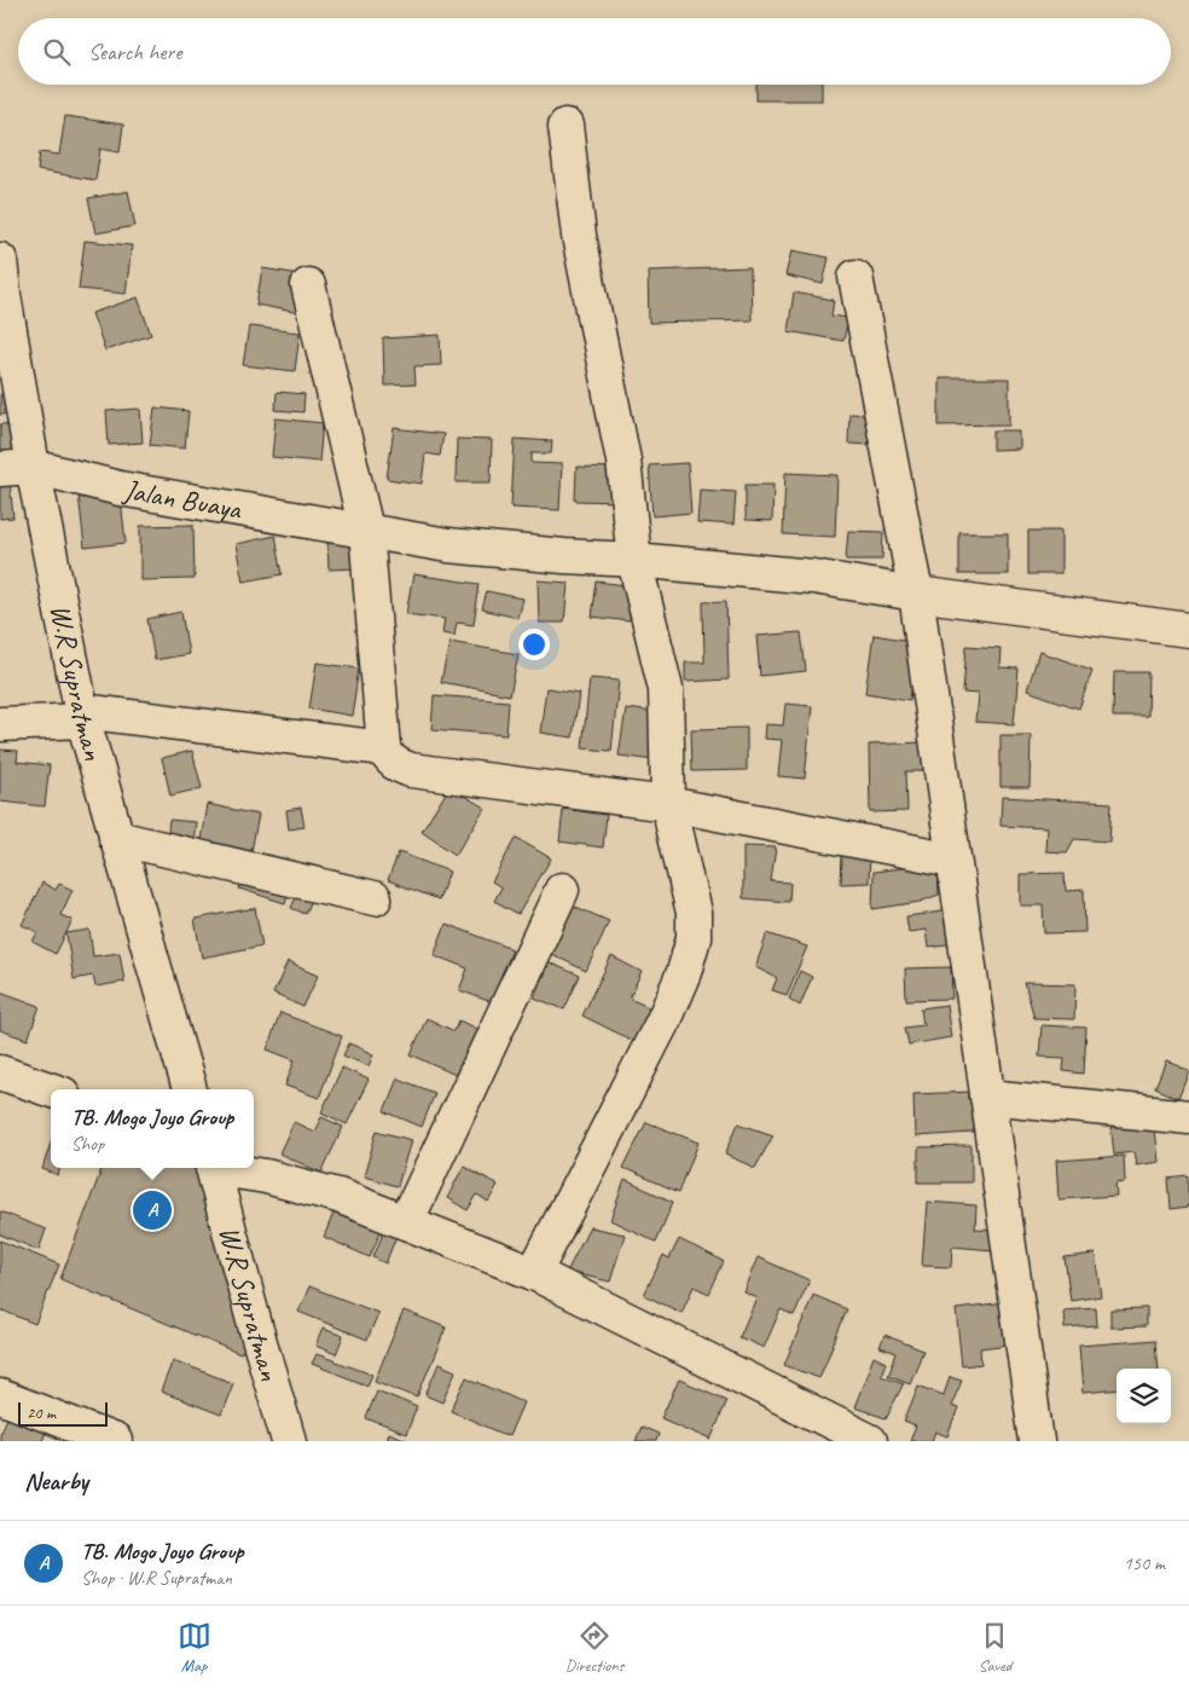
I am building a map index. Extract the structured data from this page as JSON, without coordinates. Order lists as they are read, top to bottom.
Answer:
{
  "streets": {
    "street": ["Jalan Buaya", "W.R Supratman"]
  },
  "crossings": [
    ["Jalan Buaya", "W.R Supratman"]
  ],
  "scale_bar": "20 m",
  "page": {
    "search": "Search here",
    "popup": ["TB. Mogo Joyo Group", "Shop"],
    "pins": "A",
    "scale": "20 m",
    "heading": "Nearby",
    "list": [
      {
        "mark": "A",
        "name": "TB. Mogo Joyo Group",
        "note": "Shop · W.R Supratman",
        "value": "150 m"
      }
    ],
    "nav": ["Map", "Directions", "Saved"]
  }
}
